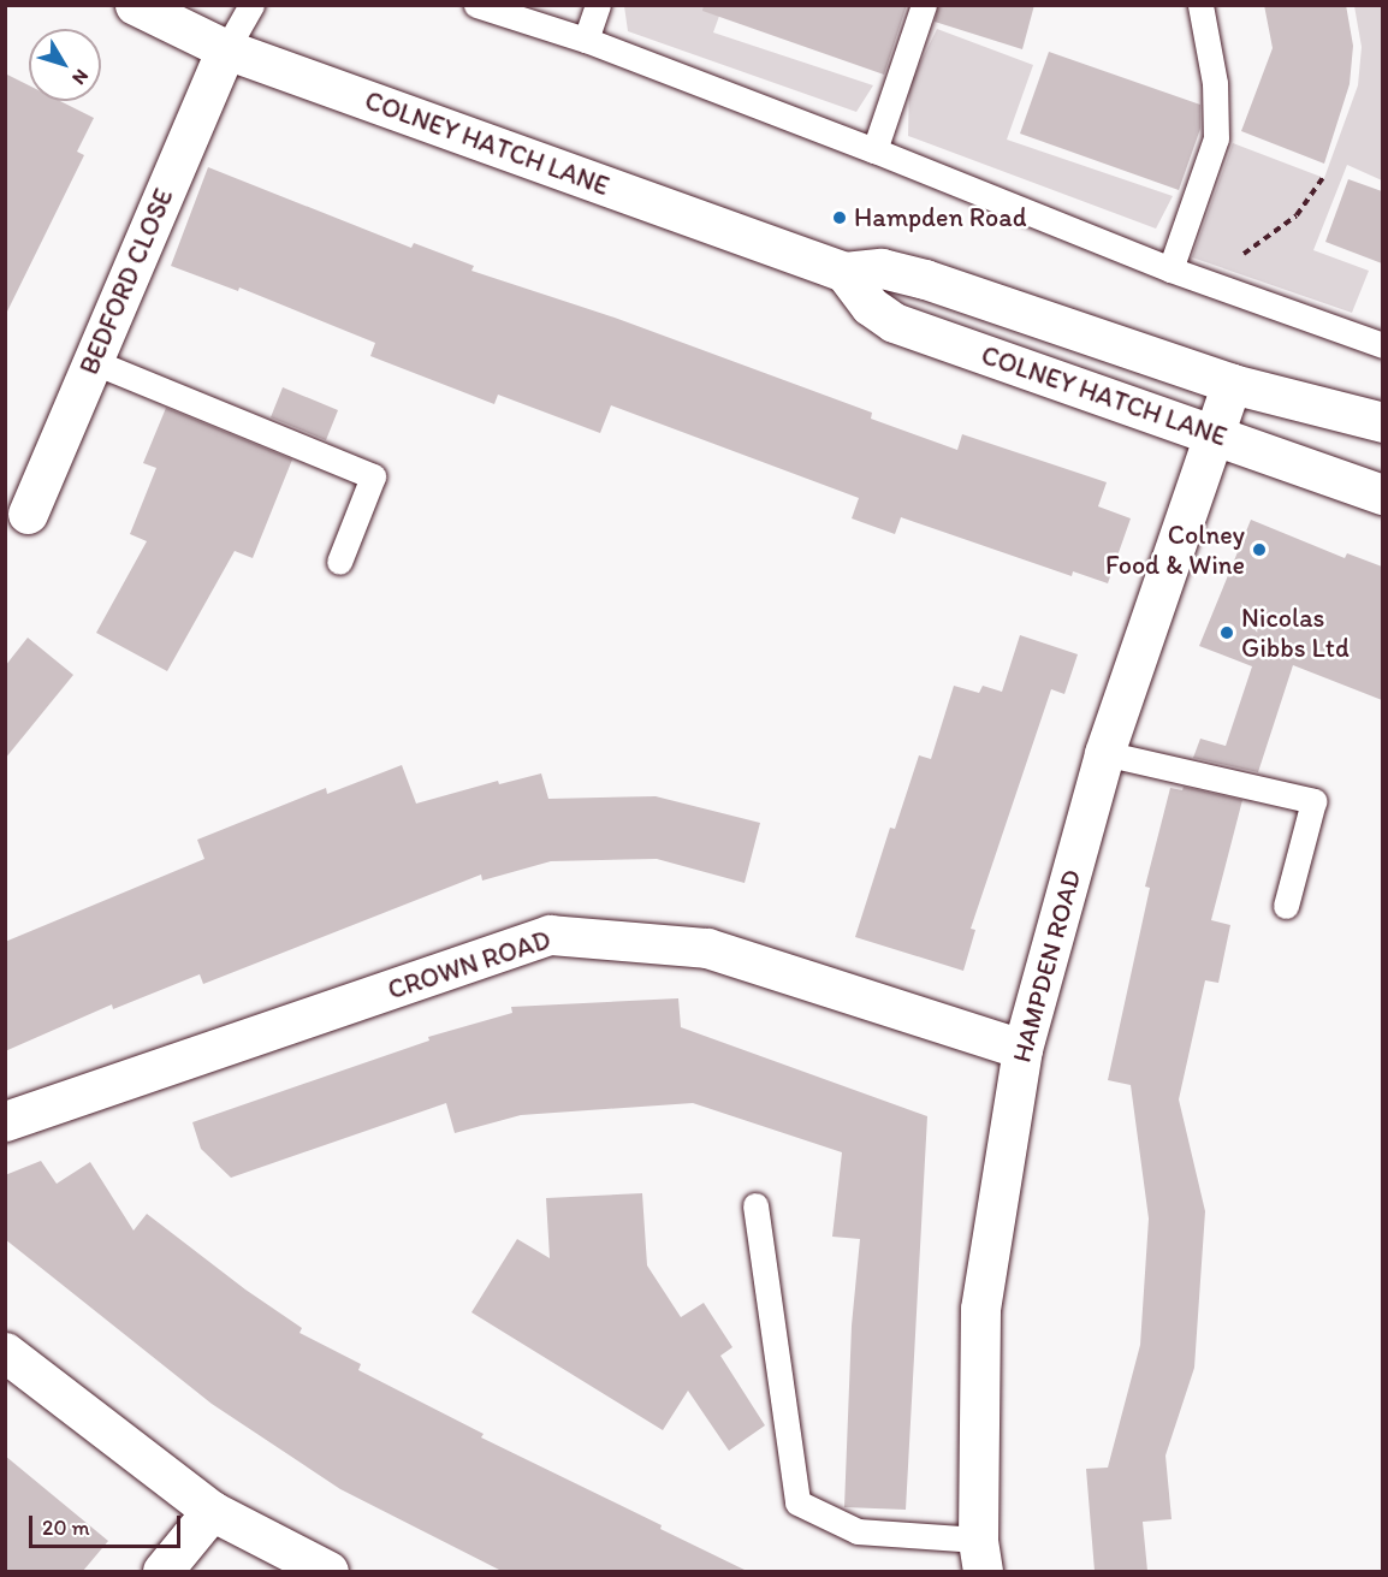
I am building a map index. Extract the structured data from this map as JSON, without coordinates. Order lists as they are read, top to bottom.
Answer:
{
  "streets": {
    "street": [
      "COLNEY HATCH LANE",
      "BEDFORD CLOSE",
      "CROWN ROAD",
      "HAMPDEN ROAD"
    ]
  },
  "crossings": [
    ["COLNEY HATCH LANE", "BEDFORD CLOSE"],
    ["COLNEY HATCH LANE", "HAMPDEN ROAD"],
    ["CROWN ROAD", "HAMPDEN ROAD"]
  ],
  "places": ["Hampden Road", "Colney Food & Wine", "Nicolas Gibbs Ltd"],
  "scale_bar": "20 m",
  "north": "bottom right"
}
